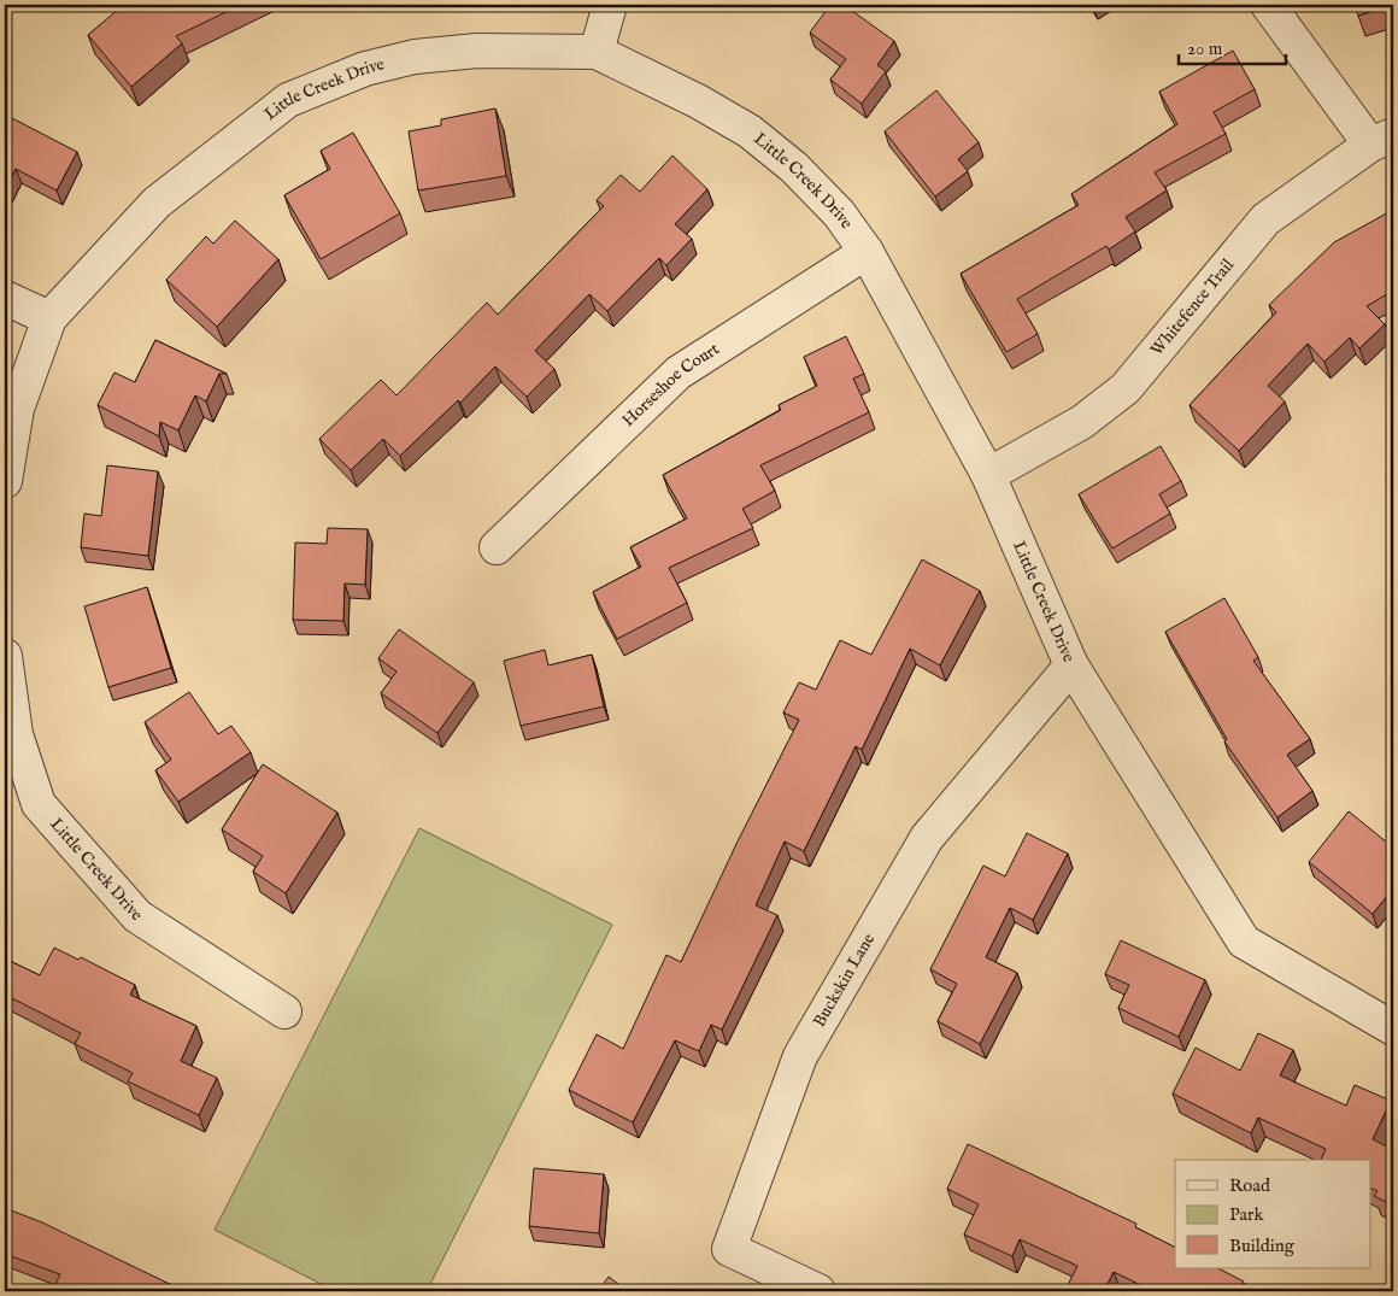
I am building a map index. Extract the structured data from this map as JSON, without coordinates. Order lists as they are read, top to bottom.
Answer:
{
  "streets": {
    "street": [
      "Little Creek Drive",
      "Whitefence Trail",
      "Horseshoe Court",
      "Buckskin Lane"
    ]
  },
  "crossings": [
    ["Little Creek Drive", "Whitefence Trail"],
    ["Little Creek Drive", "Horseshoe Court"],
    ["Little Creek Drive", "Buckskin Lane"]
  ],
  "legend": ["Road", "Park", "Building"],
  "scale_bar": "20 m"
}
